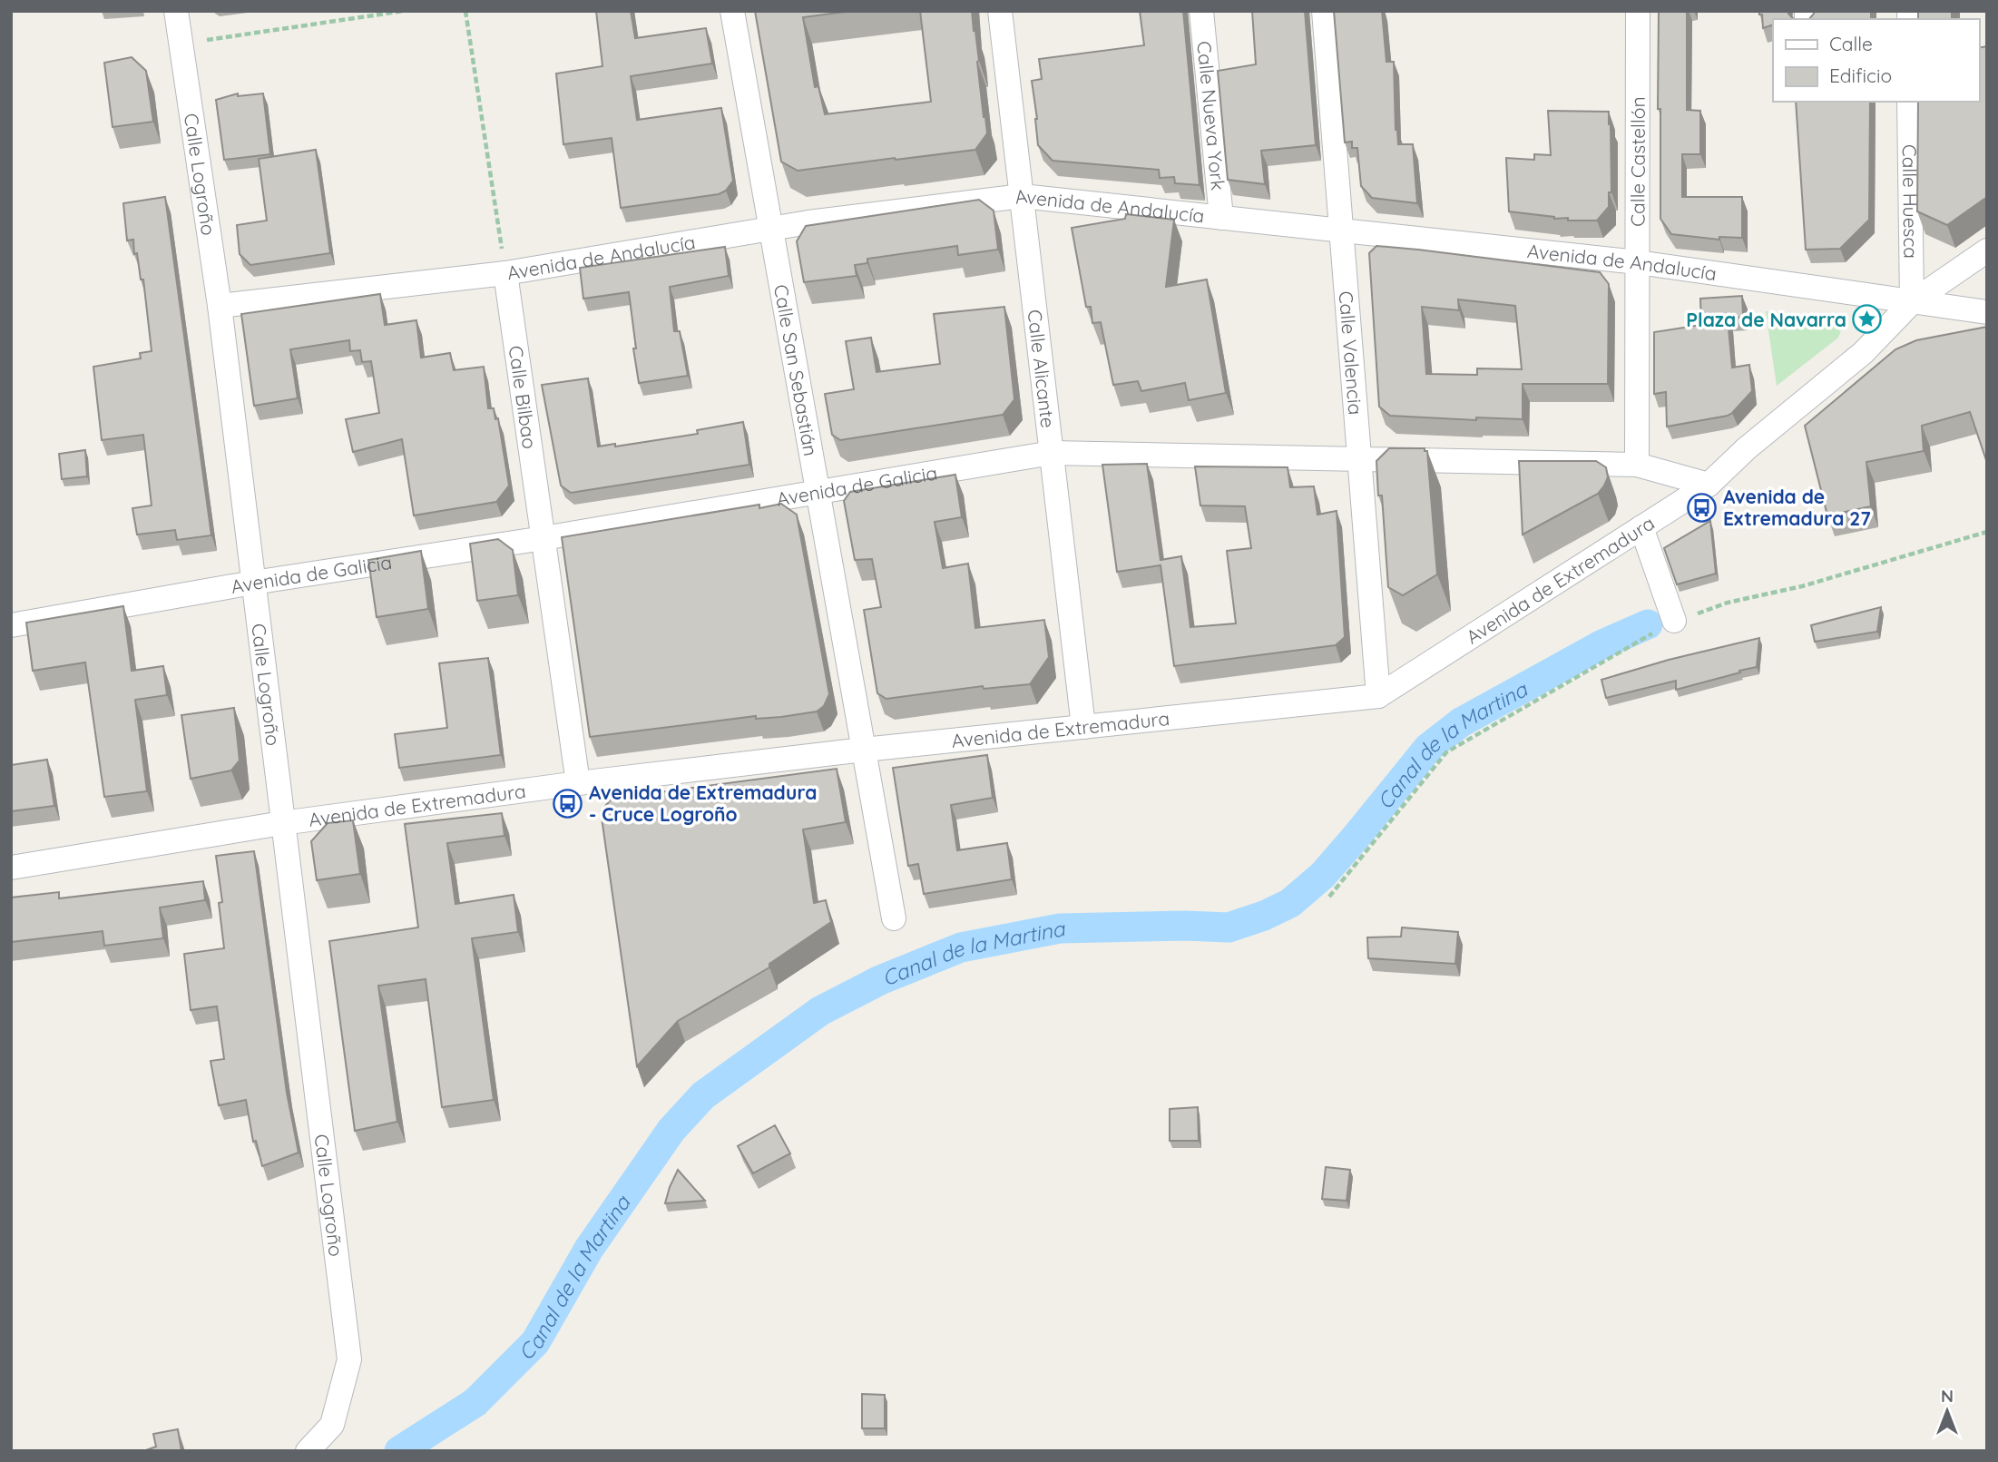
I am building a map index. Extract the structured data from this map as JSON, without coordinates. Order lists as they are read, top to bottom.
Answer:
{
  "streets": {
    "street": [
      "Calle Nueva York",
      "Calle Castellón",
      "Calle Logroño",
      "Calle Huesca",
      "Avenida de Andalucía",
      "Calle Valencia",
      "Calle Alicante",
      "Calle San Sebastián",
      "Calle Bilbao",
      "Avenida de Galicia",
      "Avenida de Extremadura"
    ]
  },
  "crossings": [
    ["Calle Nueva York", "Avenida de Andalucía"],
    ["Calle Castellón", "Avenida de Andalucía"],
    ["Calle Castellón", "Avenida de Galicia"],
    ["Calle Logroño", "Avenida de Andalucía"],
    ["Calle Logroño", "Avenida de Galicia"],
    ["Calle Logroño", "Avenida de Extremadura"],
    ["Calle Huesca", "Avenida de Andalucía"],
    ["Calle Huesca", "Avenida de Extremadura"],
    ["Avenida de Andalucía", "Calle Valencia"],
    ["Avenida de Andalucía", "Calle Alicante"],
    ["Avenida de Andalucía", "Calle San Sebastián"],
    ["Avenida de Andalucía", "Calle Bilbao"],
    ["Avenida de Andalucía", "Avenida de Extremadura"],
    ["Calle Valencia", "Avenida de Galicia"],
    ["Calle Valencia", "Avenida de Extremadura"],
    ["Calle Alicante", "Avenida de Galicia"],
    ["Calle Alicante", "Avenida de Extremadura"],
    ["Calle San Sebastián", "Avenida de Galicia"],
    ["Calle San Sebastián", "Avenida de Extremadura"],
    ["Calle Bilbao", "Avenida de Galicia"],
    ["Calle Bilbao", "Avenida de Extremadura"],
    ["Avenida de Galicia", "Avenida de Extremadura"]
  ],
  "water": ["Canal de la Martina"],
  "places": {
    "place": ["Plaza de Navarra"],
    "bus stop": ["Avenida de Extremadura 27", "Avenida de Extremadura - Cruce Logroño"]
  },
  "legend": ["Calle", "Edificio"],
  "north": "top"
}
